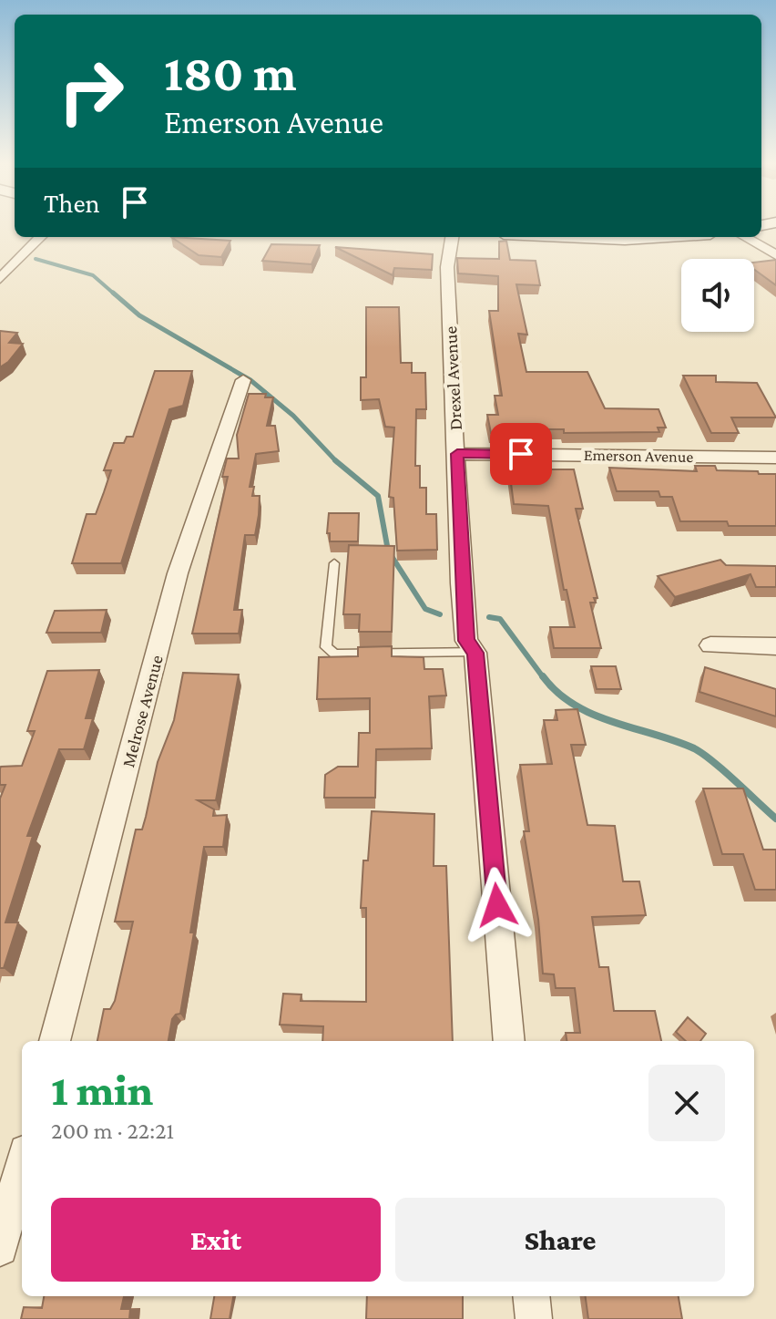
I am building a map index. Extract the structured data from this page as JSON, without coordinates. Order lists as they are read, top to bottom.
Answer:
{
  "streets": {
    "street": ["Drexel Avenue", "Emerson Avenue", "Melrose Avenue"]
  },
  "crossings": [
    ["Drexel Avenue", "Emerson Avenue"]
  ],
  "page": {
    "turn": ["180 m", "Emerson Avenue"],
    "then": "Then",
    "heading": ["1 min", "200 m · 22:21"],
    "buttons": ["Exit", "Share"]
  }
}
